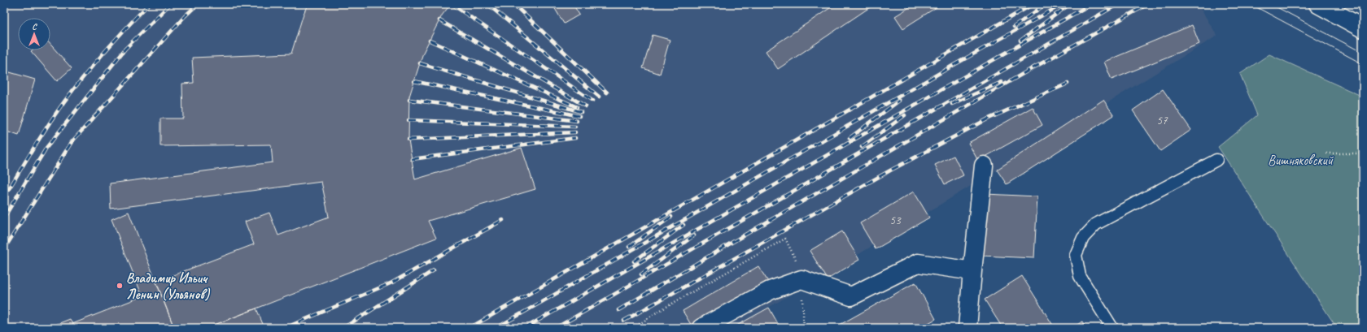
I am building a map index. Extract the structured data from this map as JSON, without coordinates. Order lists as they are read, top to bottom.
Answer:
{
  "parks": ["Вишняковский"],
  "places": ["Владимир Ильич Ленин (Ульянов)"],
  "house_numbers": ["57", "53"],
  "north": "top"
}
